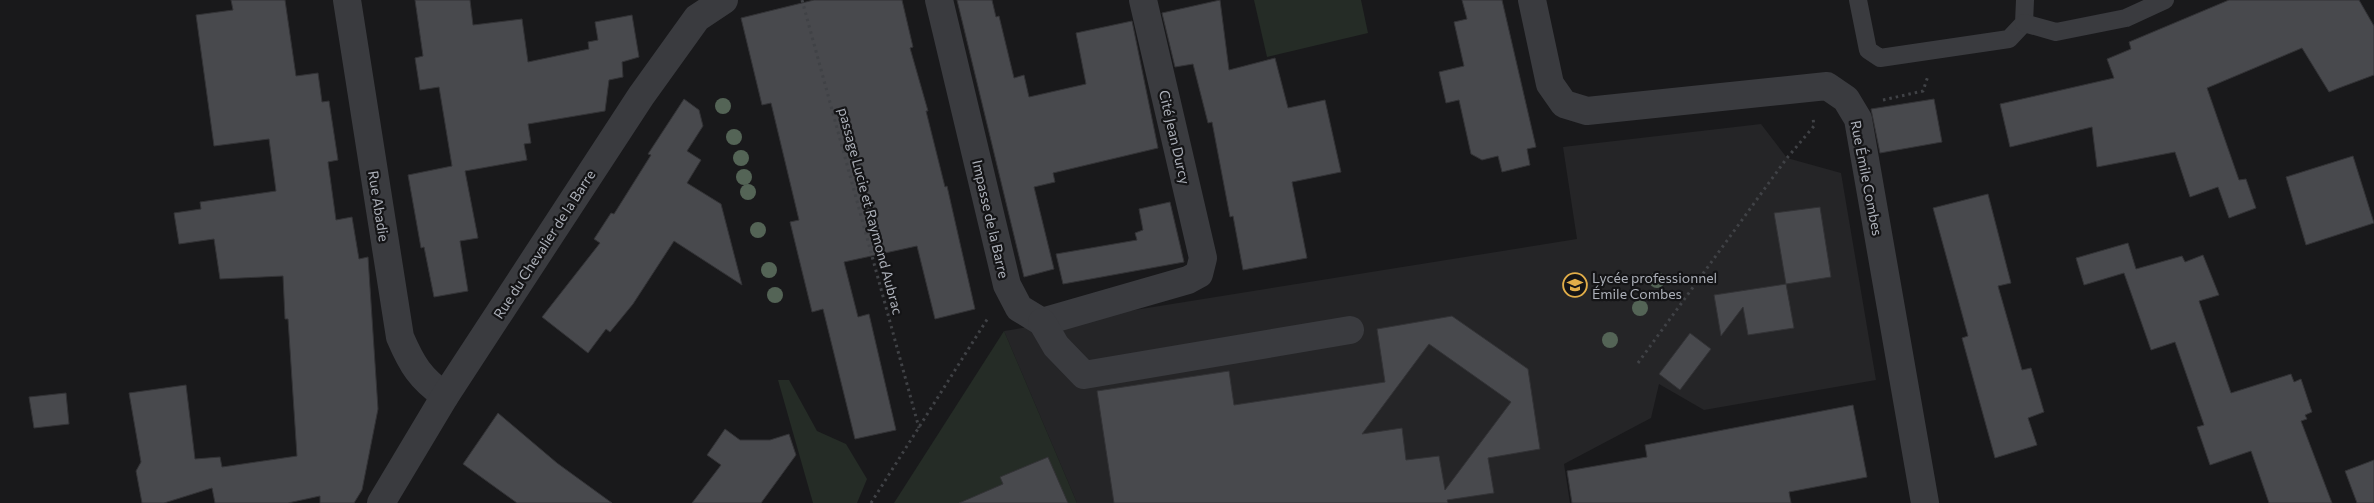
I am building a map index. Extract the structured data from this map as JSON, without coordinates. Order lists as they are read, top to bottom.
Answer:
{
  "streets": {
    "street": [
      "Cité Jean Durcy",
      "Rue Émile Combes",
      "Rue Abadie",
      "Impasse de la Barre",
      "Rue du Chevalier de la Barre"
    ],
    "path": ["passage Lucie et Raymond Aubrac"]
  },
  "crossings": [
    ["Cité Jean Durcy", "Impasse de la Barre"],
    ["Rue Abadie", "Rue du Chevalier de la Barre"]
  ],
  "places": {
    "school or university": ["Lycée professionnel Émile Combes"]
  }
}
